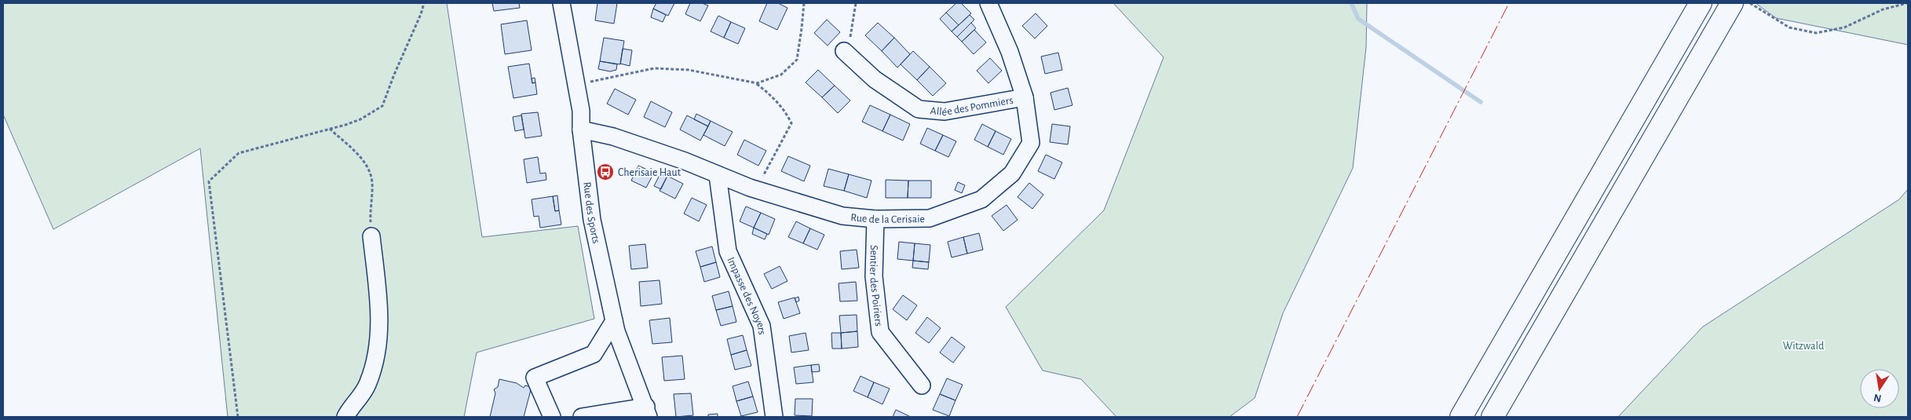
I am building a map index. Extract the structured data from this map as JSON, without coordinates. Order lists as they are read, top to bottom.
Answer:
{
  "streets": {
    "street": [
      "Allée des Pommiers",
      "Rue des Sports",
      "Rue de la Cerisaie",
      "Sentier des Poiriers",
      "Impasse des Noyers"
    ]
  },
  "crossings": [
    ["Allée des Pommiers", "Rue de la Cerisaie"],
    ["Rue des Sports", "Rue de la Cerisaie"],
    ["Rue de la Cerisaie", "Sentier des Poiriers"],
    ["Rue de la Cerisaie", "Impasse des Noyers"]
  ],
  "parks": ["Witzwald"],
  "places": {
    "bus stop": ["Cherisaie Haut"]
  },
  "north": "bottom"
}
